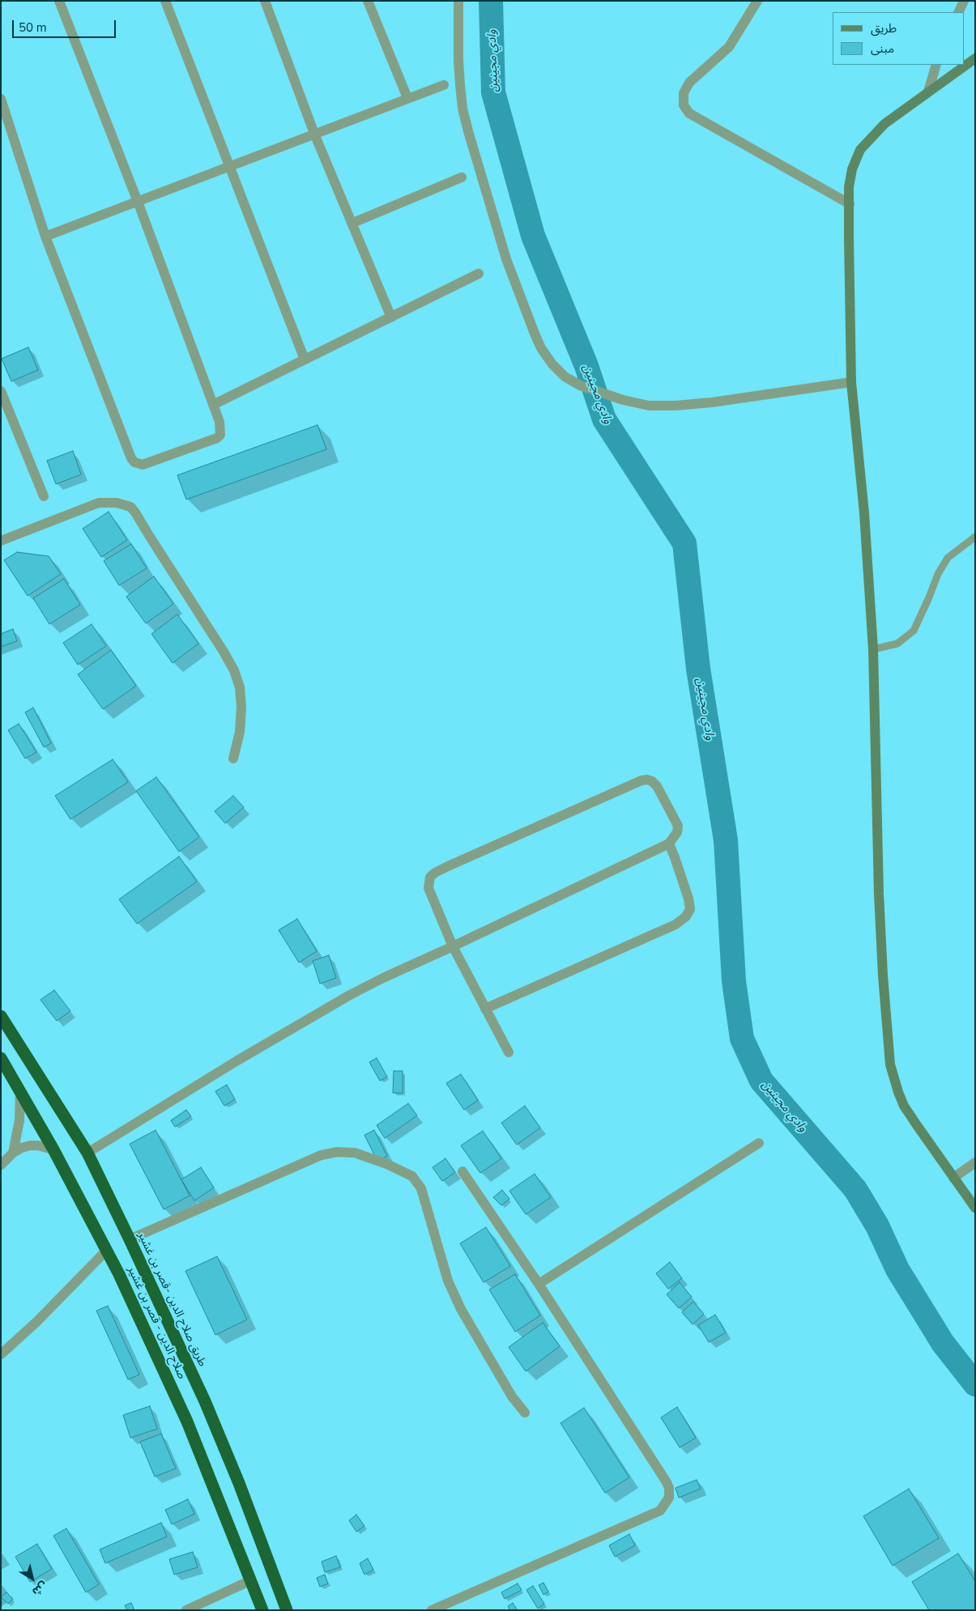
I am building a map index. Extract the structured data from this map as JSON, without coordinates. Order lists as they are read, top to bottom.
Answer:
{
  "streets": {
    "highway": ["طريق صلاح الدين -قصر بن غشير", "صلاح الدين - قصر بن غشير"]
  },
  "water": ["وادي مجينين"],
  "legend": ["طريق", "مبنى"],
  "scale_bar": "50 m",
  "north": "bottom right"
}
